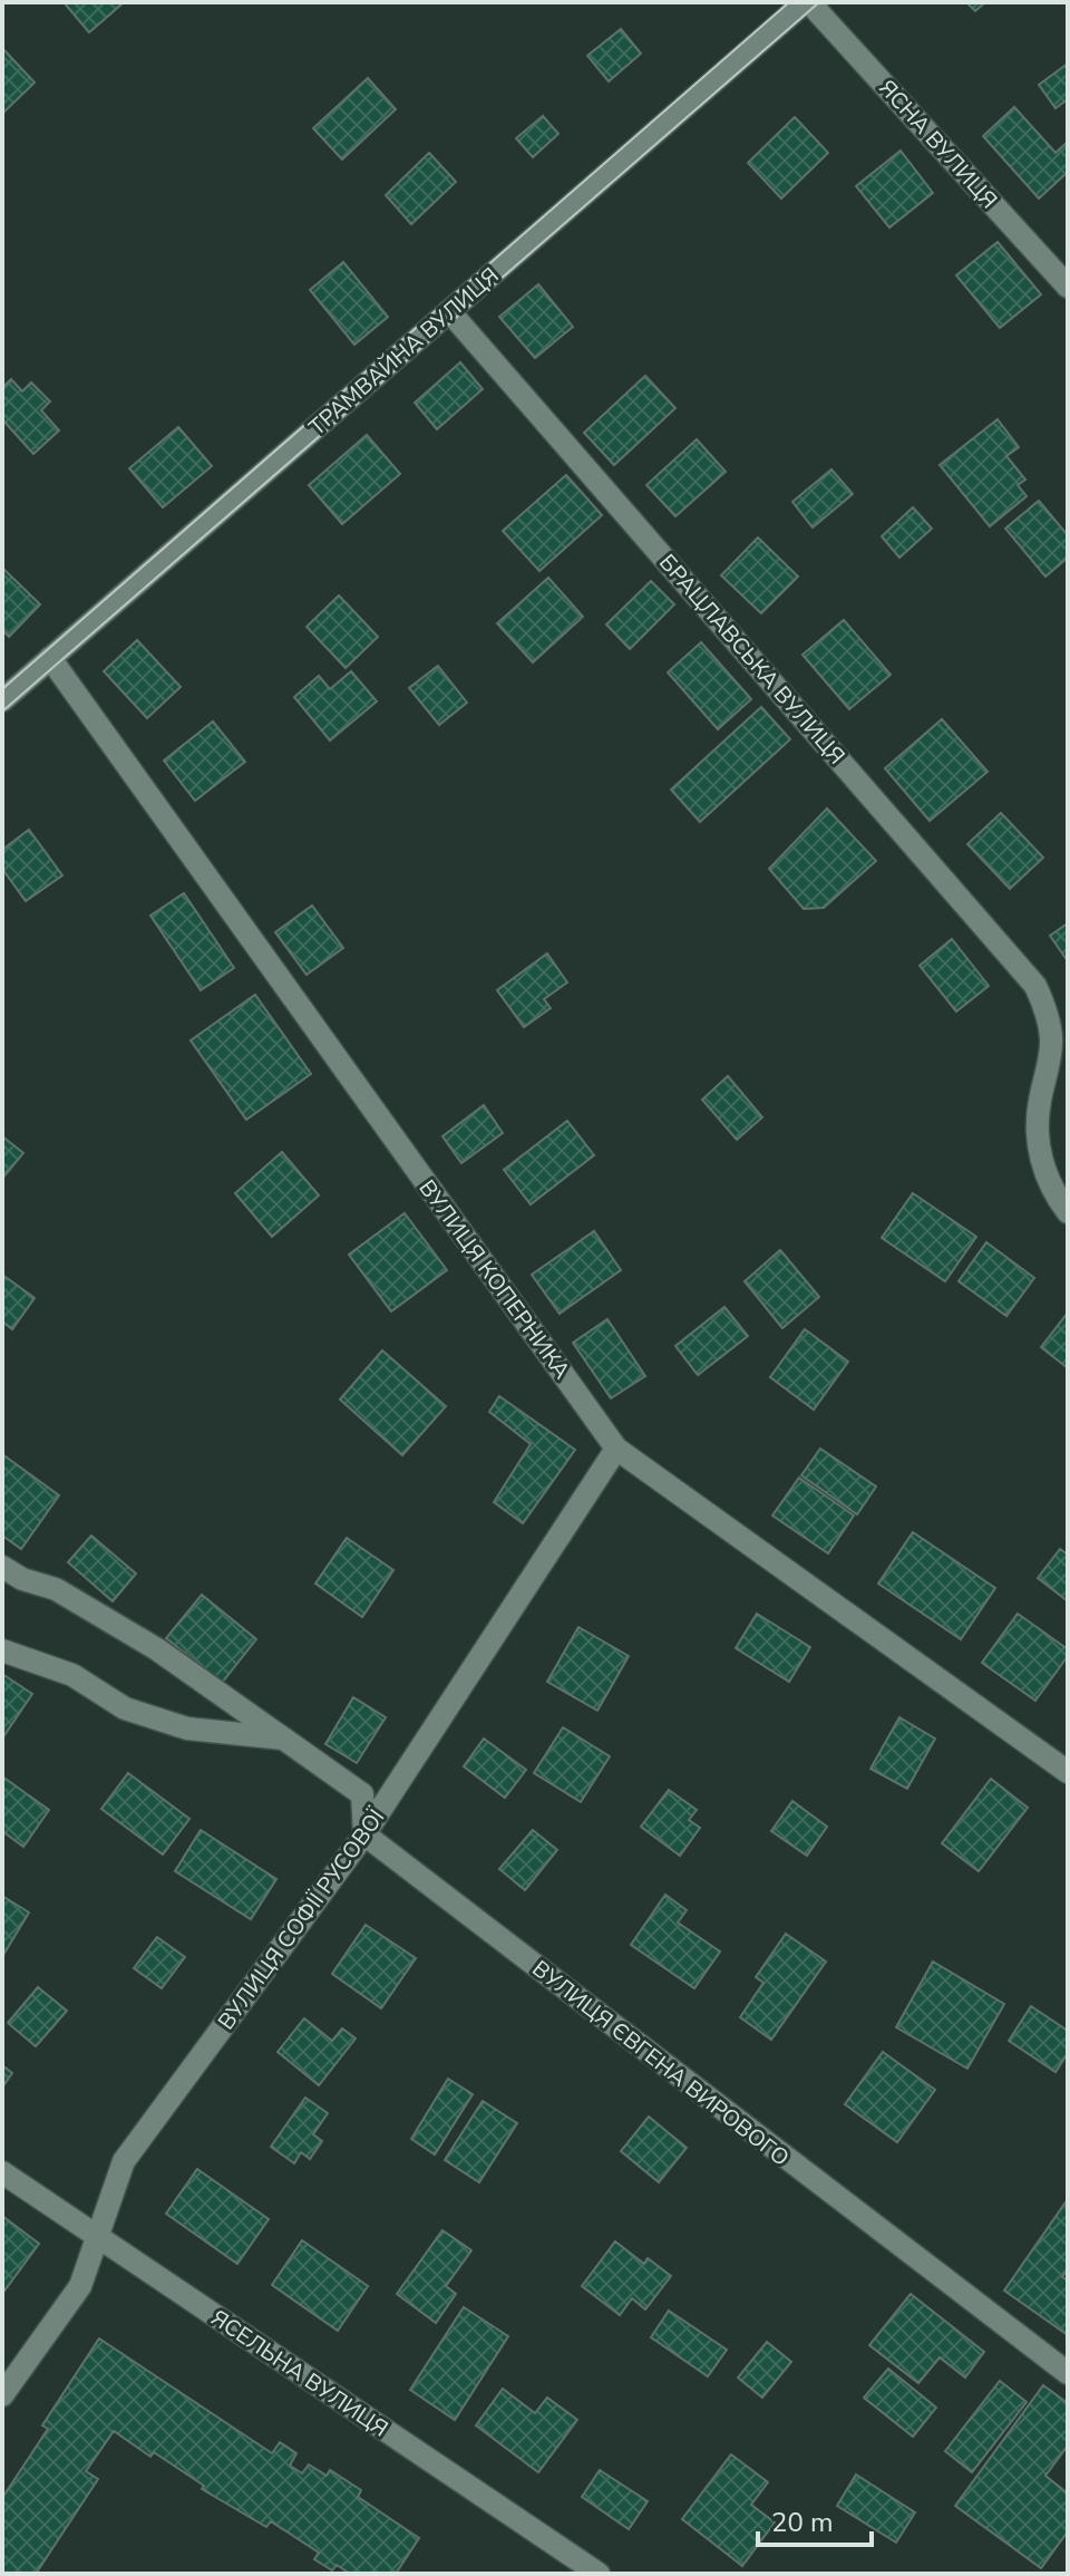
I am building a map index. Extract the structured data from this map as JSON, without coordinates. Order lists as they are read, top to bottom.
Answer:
{
  "streets": {
    "street": [
      "ЯСНА ВУЛИЦЯ",
      "ТРАМВАЙНА ВУЛИЦЯ",
      "БРАЦЛАВСЬКА ВУЛИЦЯ",
      "ВУЛИЦЯ КОПЕРНИКА",
      "ВУЛИЦЯ СОФІЇ РУСОВОЇ",
      "ВУЛИЦЯ ЄВГЕНА ВИРОВОГО",
      "ЯСЕЛЬНА ВУЛИЦЯ"
    ]
  },
  "crossings": [
    ["ЯСНА ВУЛИЦЯ", "ТРАМВАЙНА ВУЛИЦЯ"],
    ["ТРАМВАЙНА ВУЛИЦЯ", "БРАЦЛАВСЬКА ВУЛИЦЯ"],
    ["ТРАМВАЙНА ВУЛИЦЯ", "ВУЛИЦЯ КОПЕРНИКА"],
    ["ВУЛИЦЯ КОПЕРНИКА", "ВУЛИЦЯ СОФІЇ РУСОВОЇ"],
    ["ВУЛИЦЯ СОФІЇ РУСОВОЇ", "ВУЛИЦЯ ЄВГЕНА ВИРОВОГО"],
    ["ВУЛИЦЯ СОФІЇ РУСОВОЇ", "ЯСЕЛЬНА ВУЛИЦЯ"]
  ],
  "scale_bar": "20 m"
}
